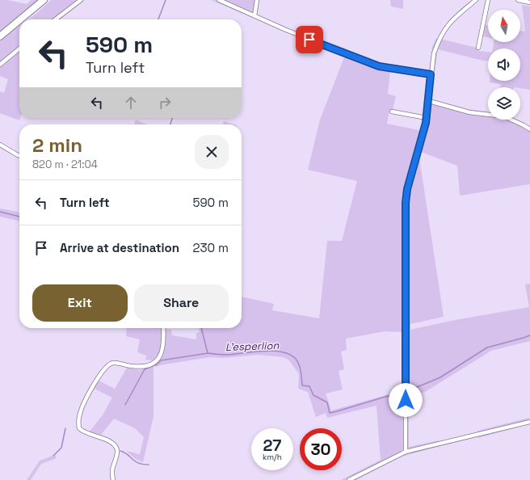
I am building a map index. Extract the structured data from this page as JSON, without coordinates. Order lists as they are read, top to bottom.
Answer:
{
  "water": ["L'esperlion"],
  "north": "top",
  "page": {
    "turn": ["590 m", "Turn left"],
    "heading": ["2 min", "820 m · 21:04"],
    "list": [
      {
        "name": "Turn left",
        "value": "590 m"
      },
      {
        "name": "Arrive at destination",
        "value": "230 m"
      }
    ],
    "buttons": ["Exit", "Share"],
    "speed": "27 km/h",
    "limit": "30"
  }
}
